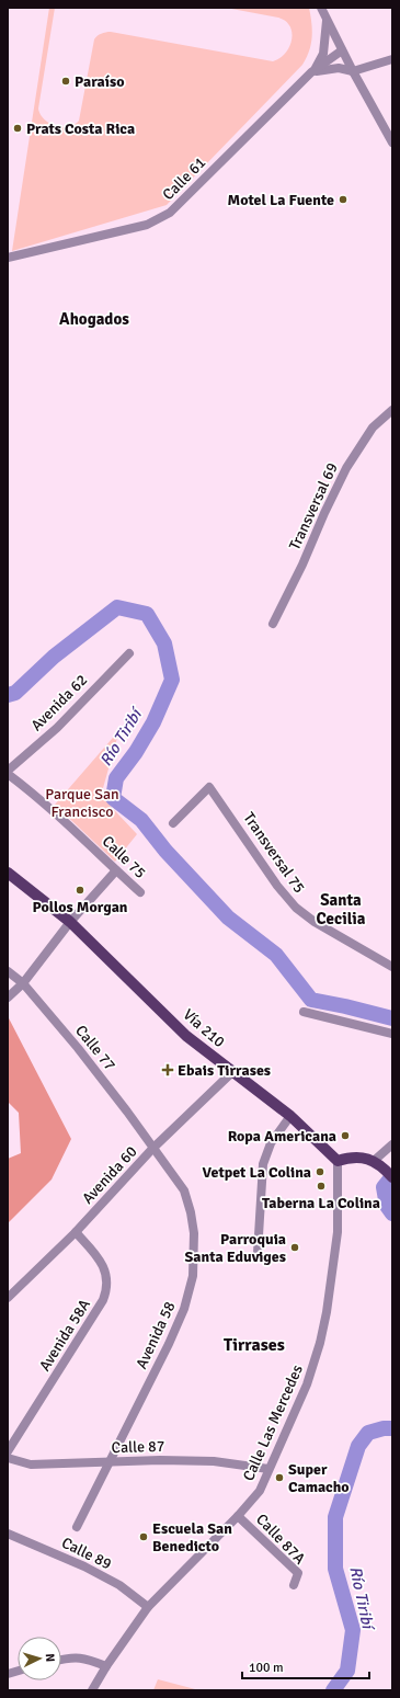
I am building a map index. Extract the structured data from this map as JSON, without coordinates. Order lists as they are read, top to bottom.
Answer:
{
  "streets": {
    "main road": ["Vía 210"],
    "street": [
      "Calle 61",
      "Transversal 69",
      "Avenida 62",
      "Transversal 75",
      "Calle 75",
      "Calle 77",
      "Avenida 60",
      "Avenida 58A",
      "Avenida 58",
      "Calle Las Mercedes",
      "Calle 87",
      "Calle 87A",
      "Calle 89"
    ]
  },
  "crossings": [
    ["Vía 210", "Avenida 60"],
    ["Vía 210", "Calle Las Mercedes"],
    ["Calle 77", "Avenida 60"],
    ["Calle 77", "Avenida 58"],
    ["Avenida 60", "Avenida 58A"],
    ["Avenida 60", "Avenida 58"],
    ["Avenida 58", "Calle 87"],
    ["Calle Las Mercedes", "Calle 87"],
    ["Calle Las Mercedes", "Calle 87A"],
    ["Calle Las Mercedes", "Calle 89"]
  ],
  "districts": ["Ahogados", "Santa Cecilia", "Tirrases"],
  "water": ["Río Tiribí"],
  "parks": ["Parque San Francisco"],
  "places": {
    "other": [
      "Paraíso",
      "Prats Costa Rica",
      "Motel La Fuente",
      "Pollos Morgan",
      "Ropa Americana",
      "Vetpet La Colina",
      "Taberna La Colina",
      "Parroquia Santa Eduviges",
      "Super Camacho",
      "Escuela San Benedicto"
    ],
    "health": ["Ebais Tirrases"]
  },
  "scale_bar": "100 m",
  "north": "right"
}
